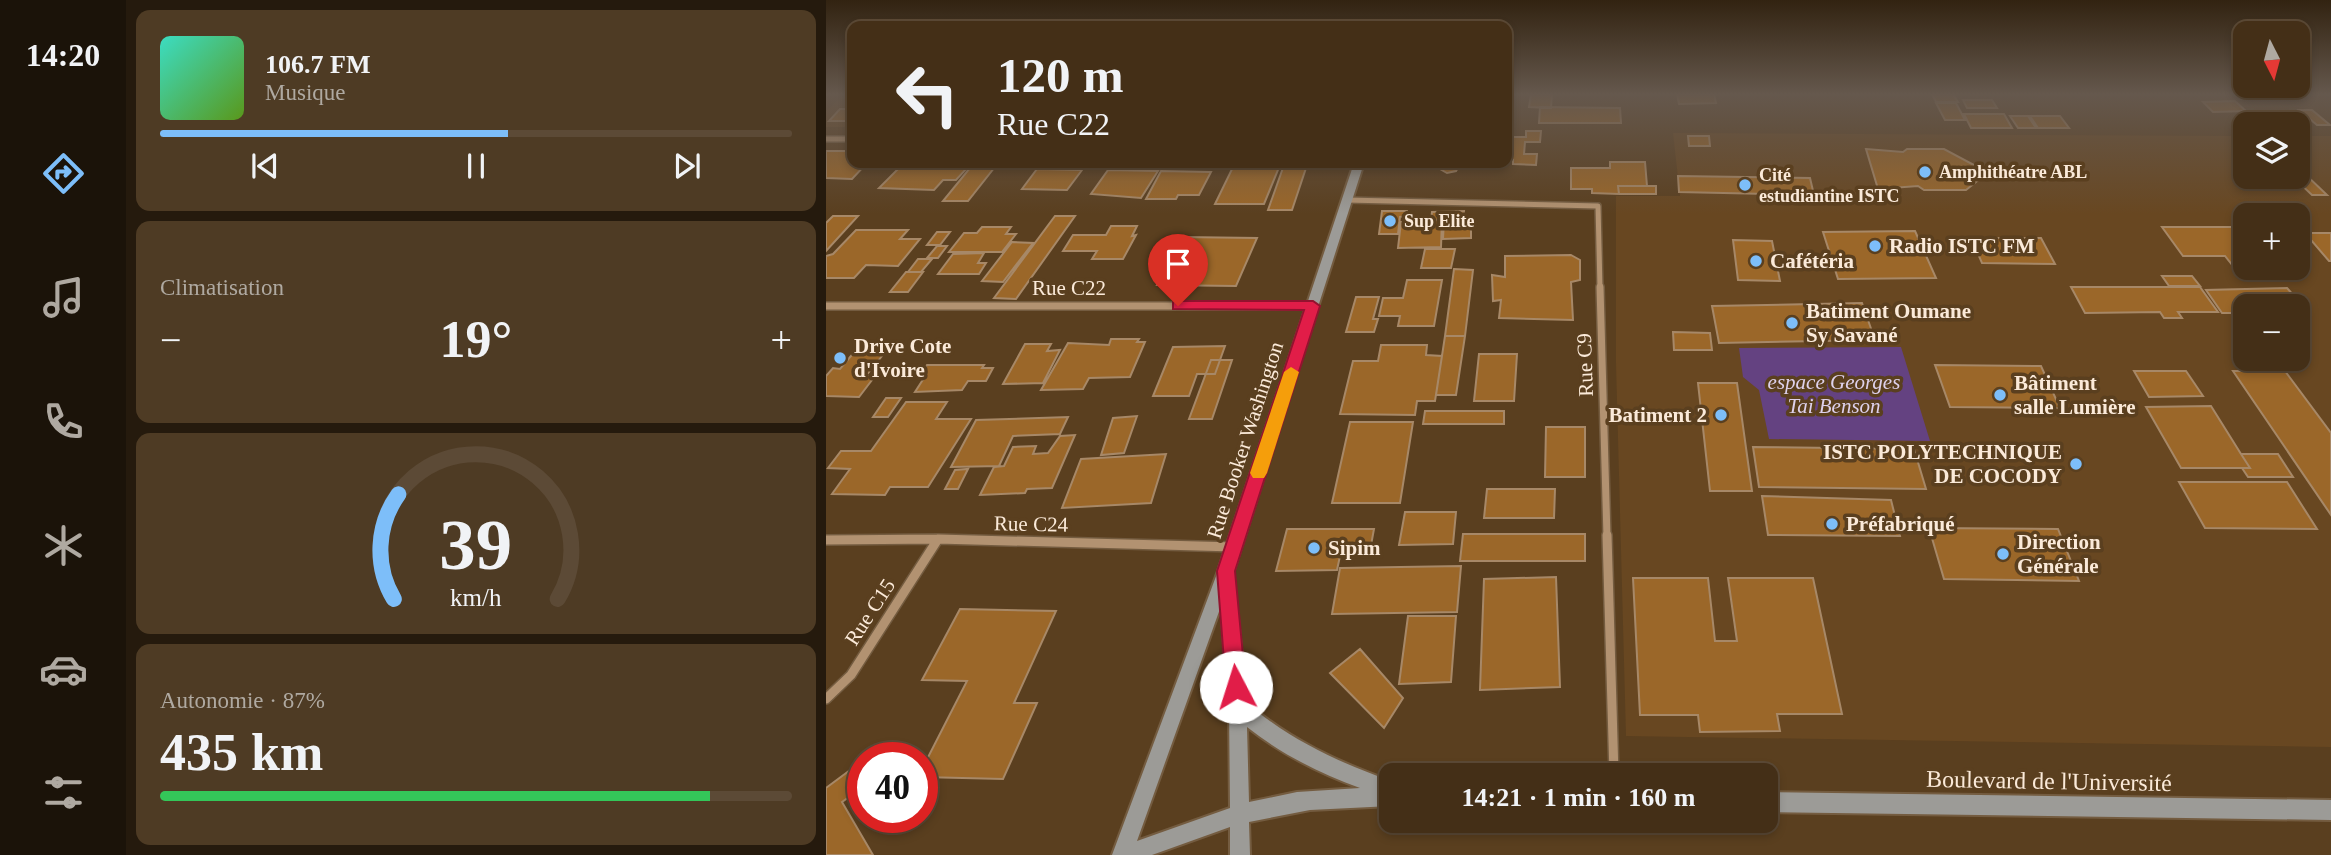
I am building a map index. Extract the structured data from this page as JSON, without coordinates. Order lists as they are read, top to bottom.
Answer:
{
  "streets": {
    "street": [
      "Rue C22",
      "Rue C9",
      "Rue Booker Washington",
      "Rue C24",
      "Rue C15",
      "Boulevard de l'Université"
    ]
  },
  "crossings": [
    ["Rue C22", "Rue Booker Washington"],
    ["Rue C9", "Rue Booker Washington"],
    ["Rue Booker Washington", "Rue C24"],
    ["Rue C24", "Rue C15"]
  ],
  "parks": ["espace Georges Tai Benson"],
  "places": [
    "Amphithéatre ABL",
    "Cité estudiantine ISTC",
    "Sup Elite",
    "Radio ISTC FM",
    "Cafétéria",
    "Batiment Oumane Sy Savané",
    "Drive Cote d'Ivoire",
    "Bâtiment salle Lumière",
    "Batiment 2",
    "ISTC POLYTECHNIQUE DE COCODY",
    "Préfabriqué",
    "Sipim",
    "Direction Générale"
  ],
  "north": "bottom",
  "page": {
    "tabs": "14:20",
    "map_buttons": ["+", "−"],
    "turn": ["120 m", "Rue C22"],
    "song": ["106.7 FM", "Musique"],
    "tile": [
      "Climatisation",
      ["Autonomie · 87%", "435 km"]
    ],
    "heat": ["−", "19°", "+"],
    "limit": "40",
    "trip": "14:21 · 1 min · 160 m",
    "gauge": ["39", "km/h"]
  }
}
